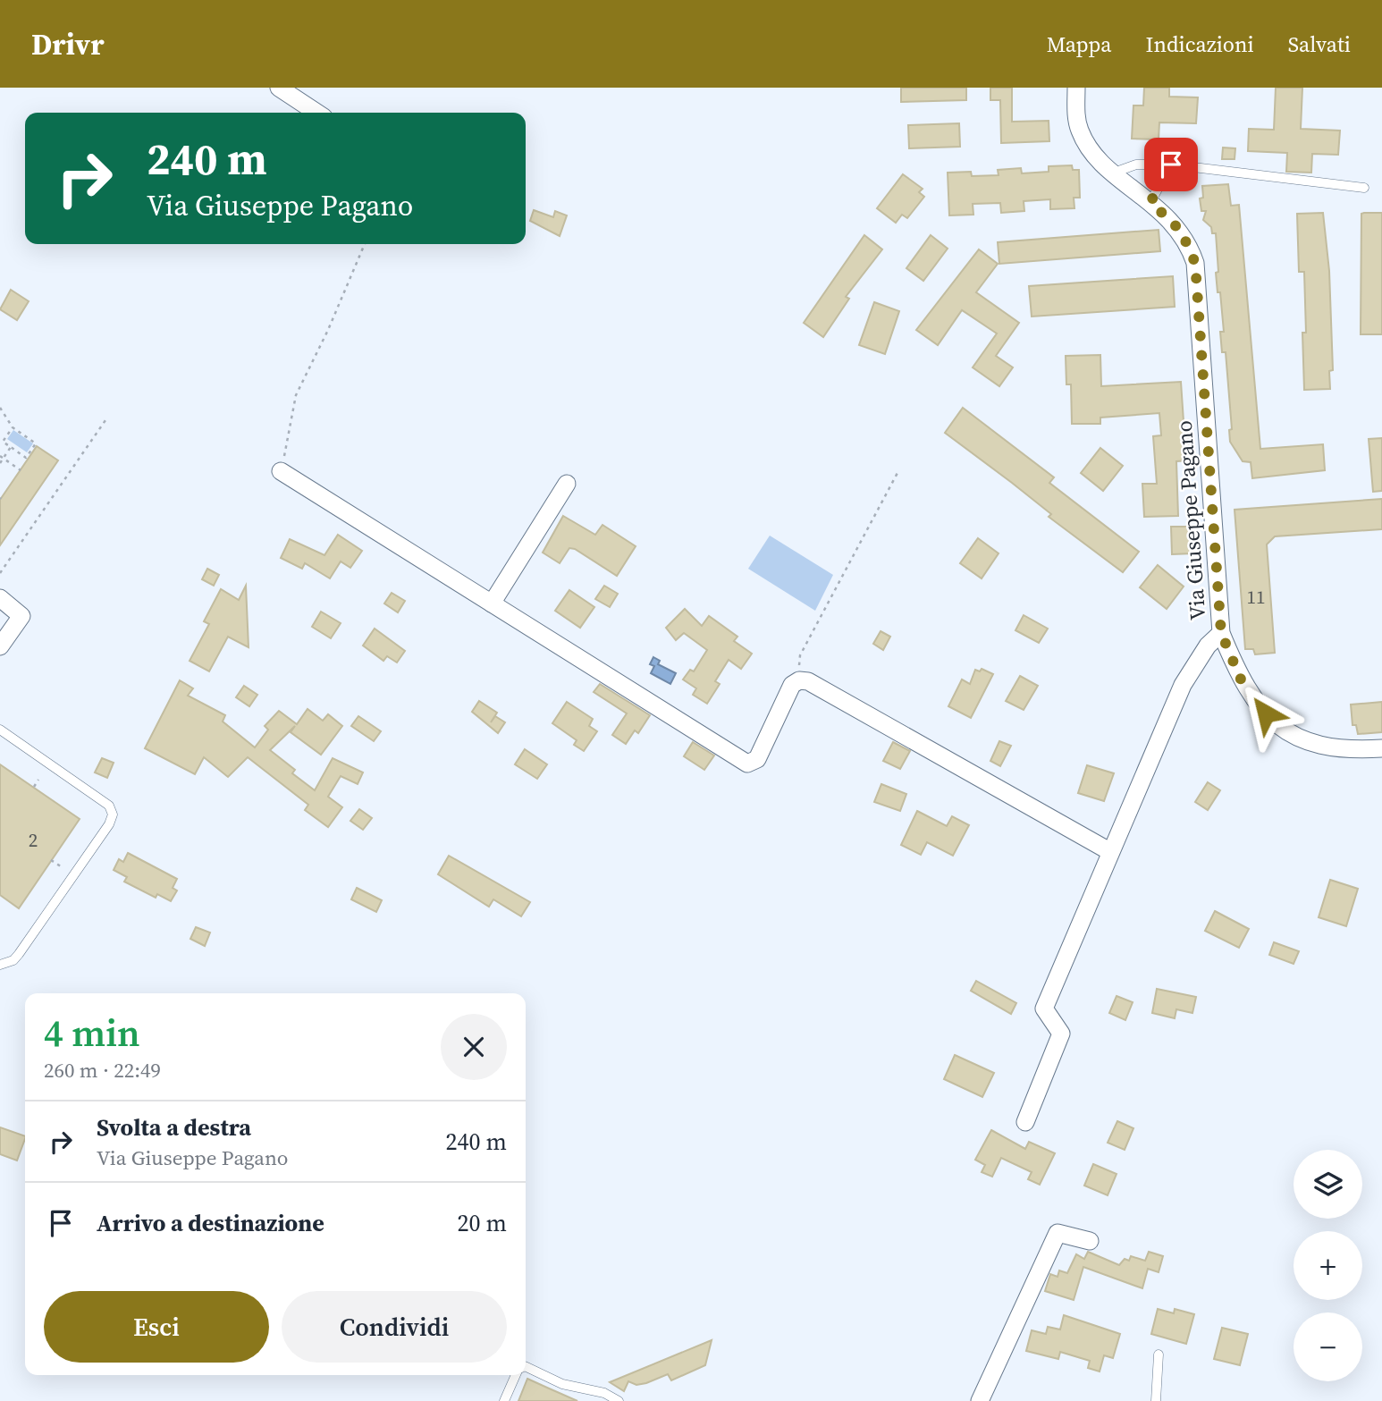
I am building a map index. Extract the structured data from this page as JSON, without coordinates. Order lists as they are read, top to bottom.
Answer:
{
  "streets": {
    "street": ["Via Giuseppe Pagano"]
  },
  "house_numbers": ["11", "2"],
  "page": {
    "header": "Drivr",
    "nav": ["Mappa", "Indicazioni", "Salvati"],
    "turn": ["240 m", "Via Giuseppe Pagano"],
    "heading": ["4 min", "260 m · 22:49"],
    "list": [
      {
        "name": "Svolta a destra",
        "note": "Via Giuseppe Pagano",
        "value": "240 m"
      },
      {
        "name": "Arrivo a destinazione",
        "value": "20 m"
      }
    ],
    "map_buttons": ["+", "−"],
    "buttons": ["Esci", "Condividi"]
  }
}
